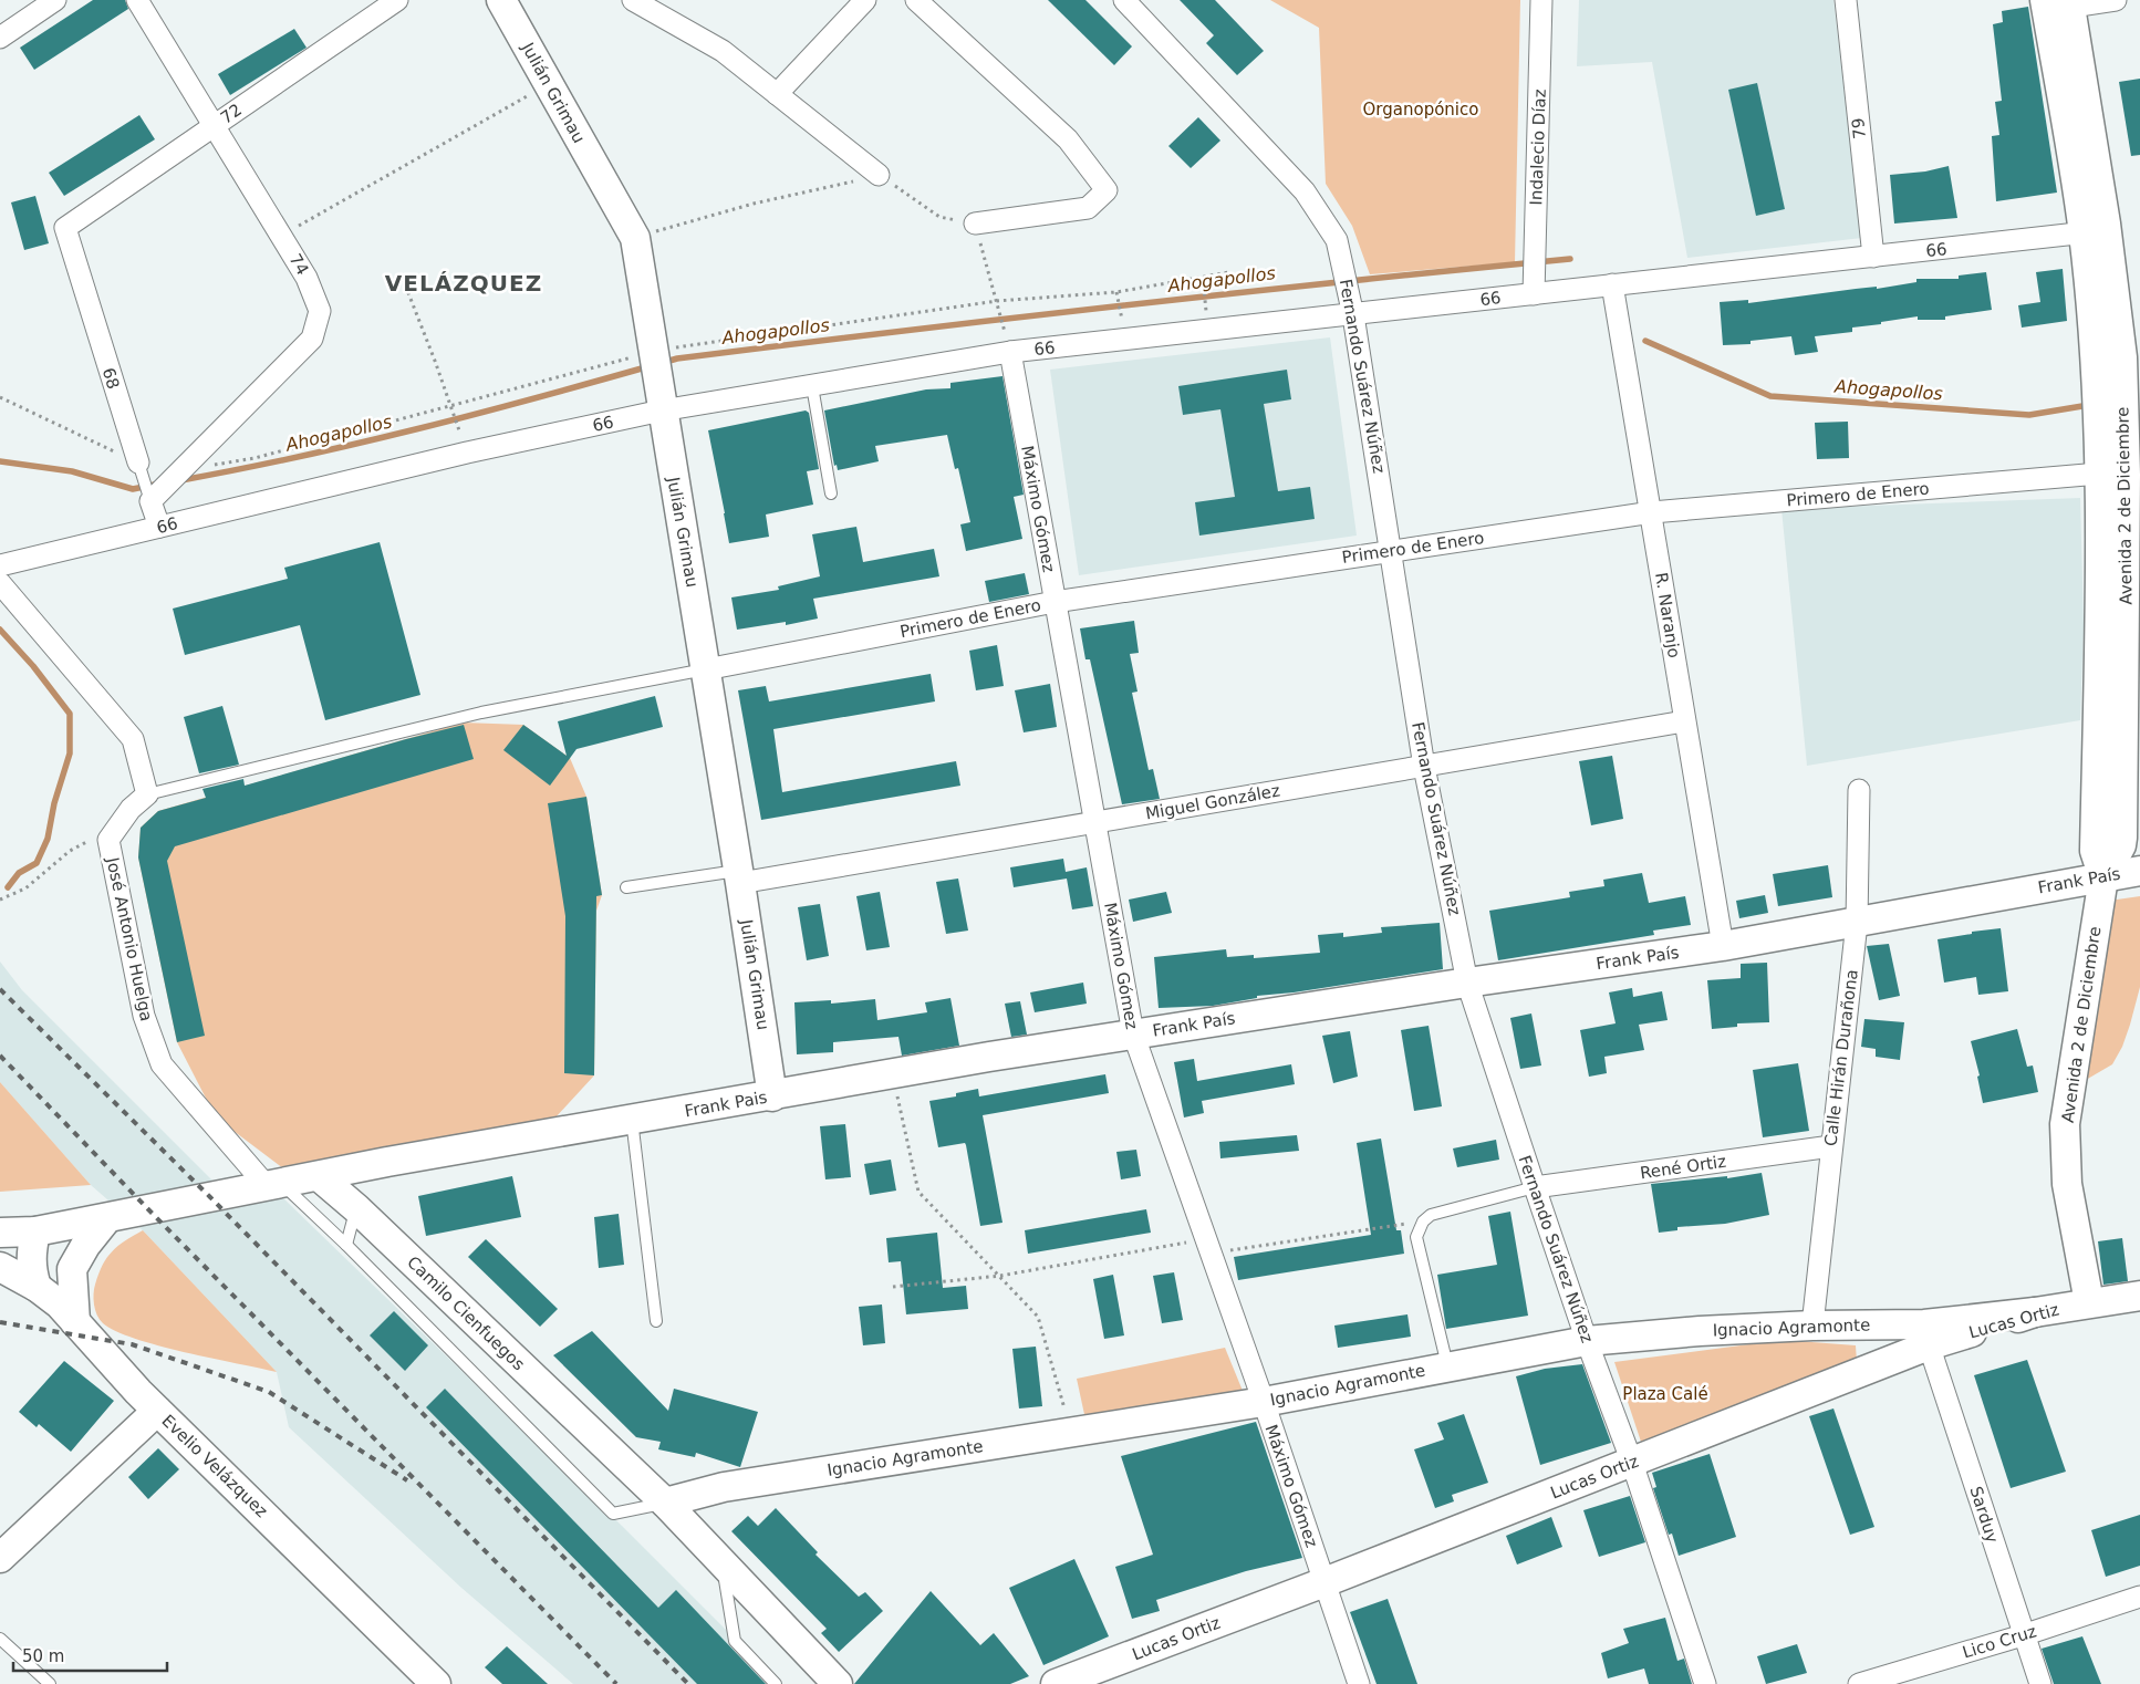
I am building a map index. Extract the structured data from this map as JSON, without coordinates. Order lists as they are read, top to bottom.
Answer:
{
  "streets": {
    "main road": [
      "Julián Grimau",
      "Avenida 2 de Diciembre",
      "Frank País",
      "Frank Pais",
      "Camilo Cienfuegos",
      "Lucas Ortiz",
      "Ignacio Agramonte",
      "Evelio Velázquez"
    ],
    "street": [
      "72",
      "79",
      "Indalecio Díaz",
      "66",
      "74",
      "Fernando Suárez Núñez",
      "68",
      "Primero de Enero",
      "Máximo Gómez",
      "R. Naranjo",
      "Miguel González",
      "José Antonio Huelga",
      "Calle Hirán Durañona",
      "René Ortiz",
      "Sarduy",
      "Lico Cruz"
    ]
  },
  "crossings": [
    ["Julián Grimau", "66"],
    ["Julián Grimau", "Primero de Enero"],
    ["Julián Grimau", "Miguel González"],
    ["Julián Grimau", "Frank Pais"],
    ["72", "74"],
    ["72", "68"],
    ["79", "66"],
    ["Indalecio Díaz", "66"],
    ["66", "Fernando Suárez Núñez"],
    ["66", "68"],
    ["66", "Avenida 2 de Diciembre"],
    ["66", "Máximo Gómez"],
    ["66", "R. Naranjo"],
    ["74", "68"],
    ["Fernando Suárez Núñez", "Primero de Enero"],
    ["Fernando Suárez Núñez", "Miguel González"],
    ["Fernando Suárez Núñez", "Frank País"],
    ["Fernando Suárez Núñez", "René Ortiz"],
    ["Fernando Suárez Núñez", "Lucas Ortiz"],
    ["Fernando Suárez Núñez", "Ignacio Agramonte"],
    ["Primero de Enero", "Avenida 2 de Diciembre"],
    ["Primero de Enero", "Máximo Gómez"],
    ["Primero de Enero", "R. Naranjo"],
    ["Avenida 2 de Diciembre", "Frank País"],
    ["Avenida 2 de Diciembre", "Lucas Ortiz"],
    ["Máximo Gómez", "Miguel González"],
    ["Máximo Gómez", "Frank País"],
    ["Máximo Gómez", "Frank Pais"],
    ["Máximo Gómez", "Lucas Ortiz"],
    ["Máximo Gómez", "Ignacio Agramonte"],
    ["R. Naranjo", "Miguel González"],
    ["R. Naranjo", "Frank País"],
    ["Frank País", "Calle Hirán Durañona"],
    ["Frank País", "Frank Pais"],
    ["Calle Hirán Durañona", "René Ortiz"],
    ["Calle Hirán Durañona", "Ignacio Agramonte"],
    ["Frank Pais", "Camilo Cienfuegos"],
    ["Camilo Cienfuegos", "Ignacio Agramonte"],
    ["Lucas Ortiz", "Ignacio Agramonte"],
    ["Lucas Ortiz", "Sarduy"],
    ["Ignacio Agramonte", "Sarduy"],
    ["Sarduy", "Lico Cruz"]
  ],
  "districts": ["VELÁZQUEZ"],
  "water": ["Ahogapollos"],
  "parks": ["Organopónico", "Plaza Calé"],
  "scale_bar": "50 m"
}
